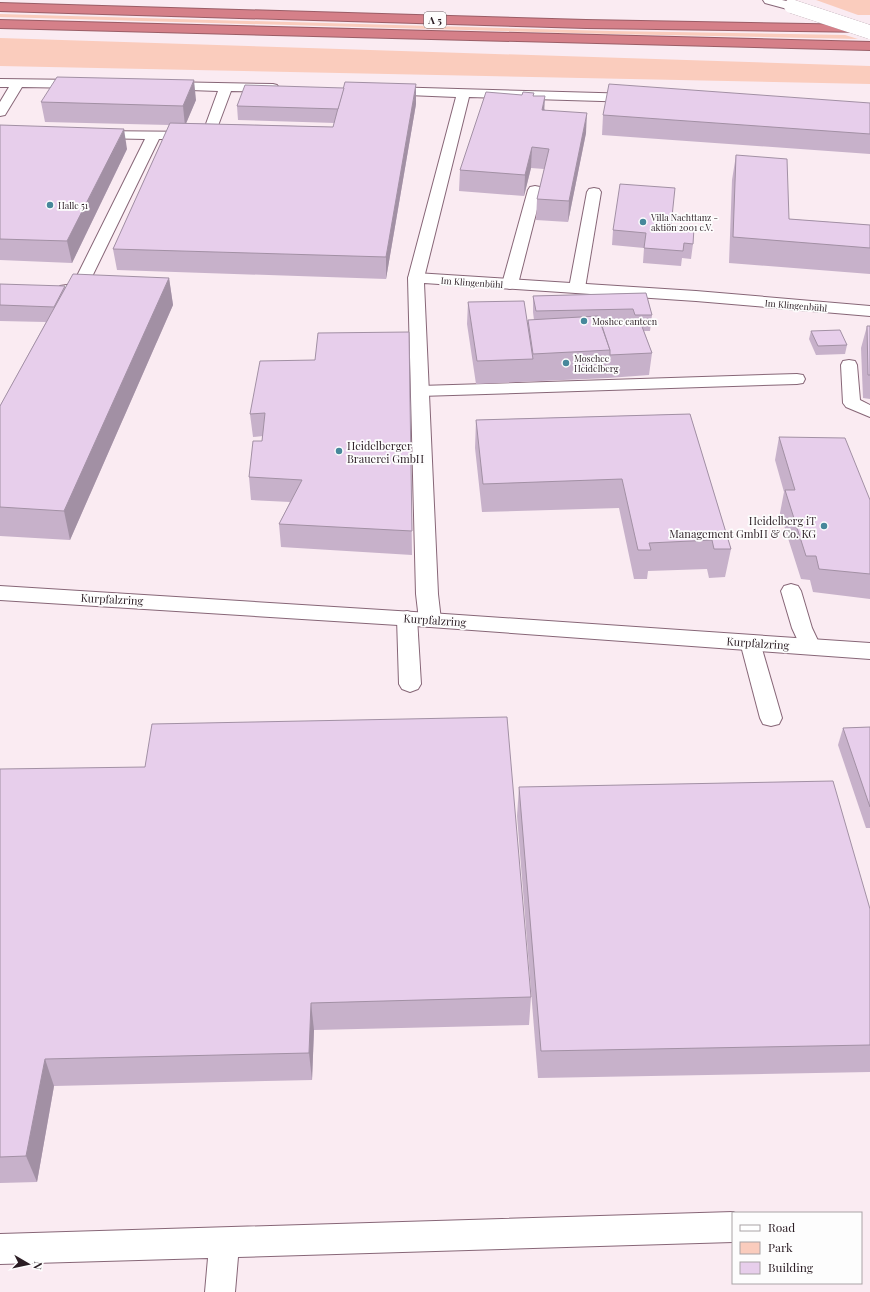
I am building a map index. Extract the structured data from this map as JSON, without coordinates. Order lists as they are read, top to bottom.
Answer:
{
  "streets": {
    "highway": ["A 5"],
    "street": ["Im Klingenbühl", "Kurpfalzring"]
  },
  "places": [
    "Halle 51",
    "Villa Nachttanz - aktiön 2001 e.V.",
    "Moshee canteen",
    "Moschee Heidelberg",
    "Heidelberger Brauerei GmbH",
    "Heidelberg iT Management GmbH & Co. KG"
  ],
  "legend": ["Road", "Park", "Building"],
  "north": "right"
}
